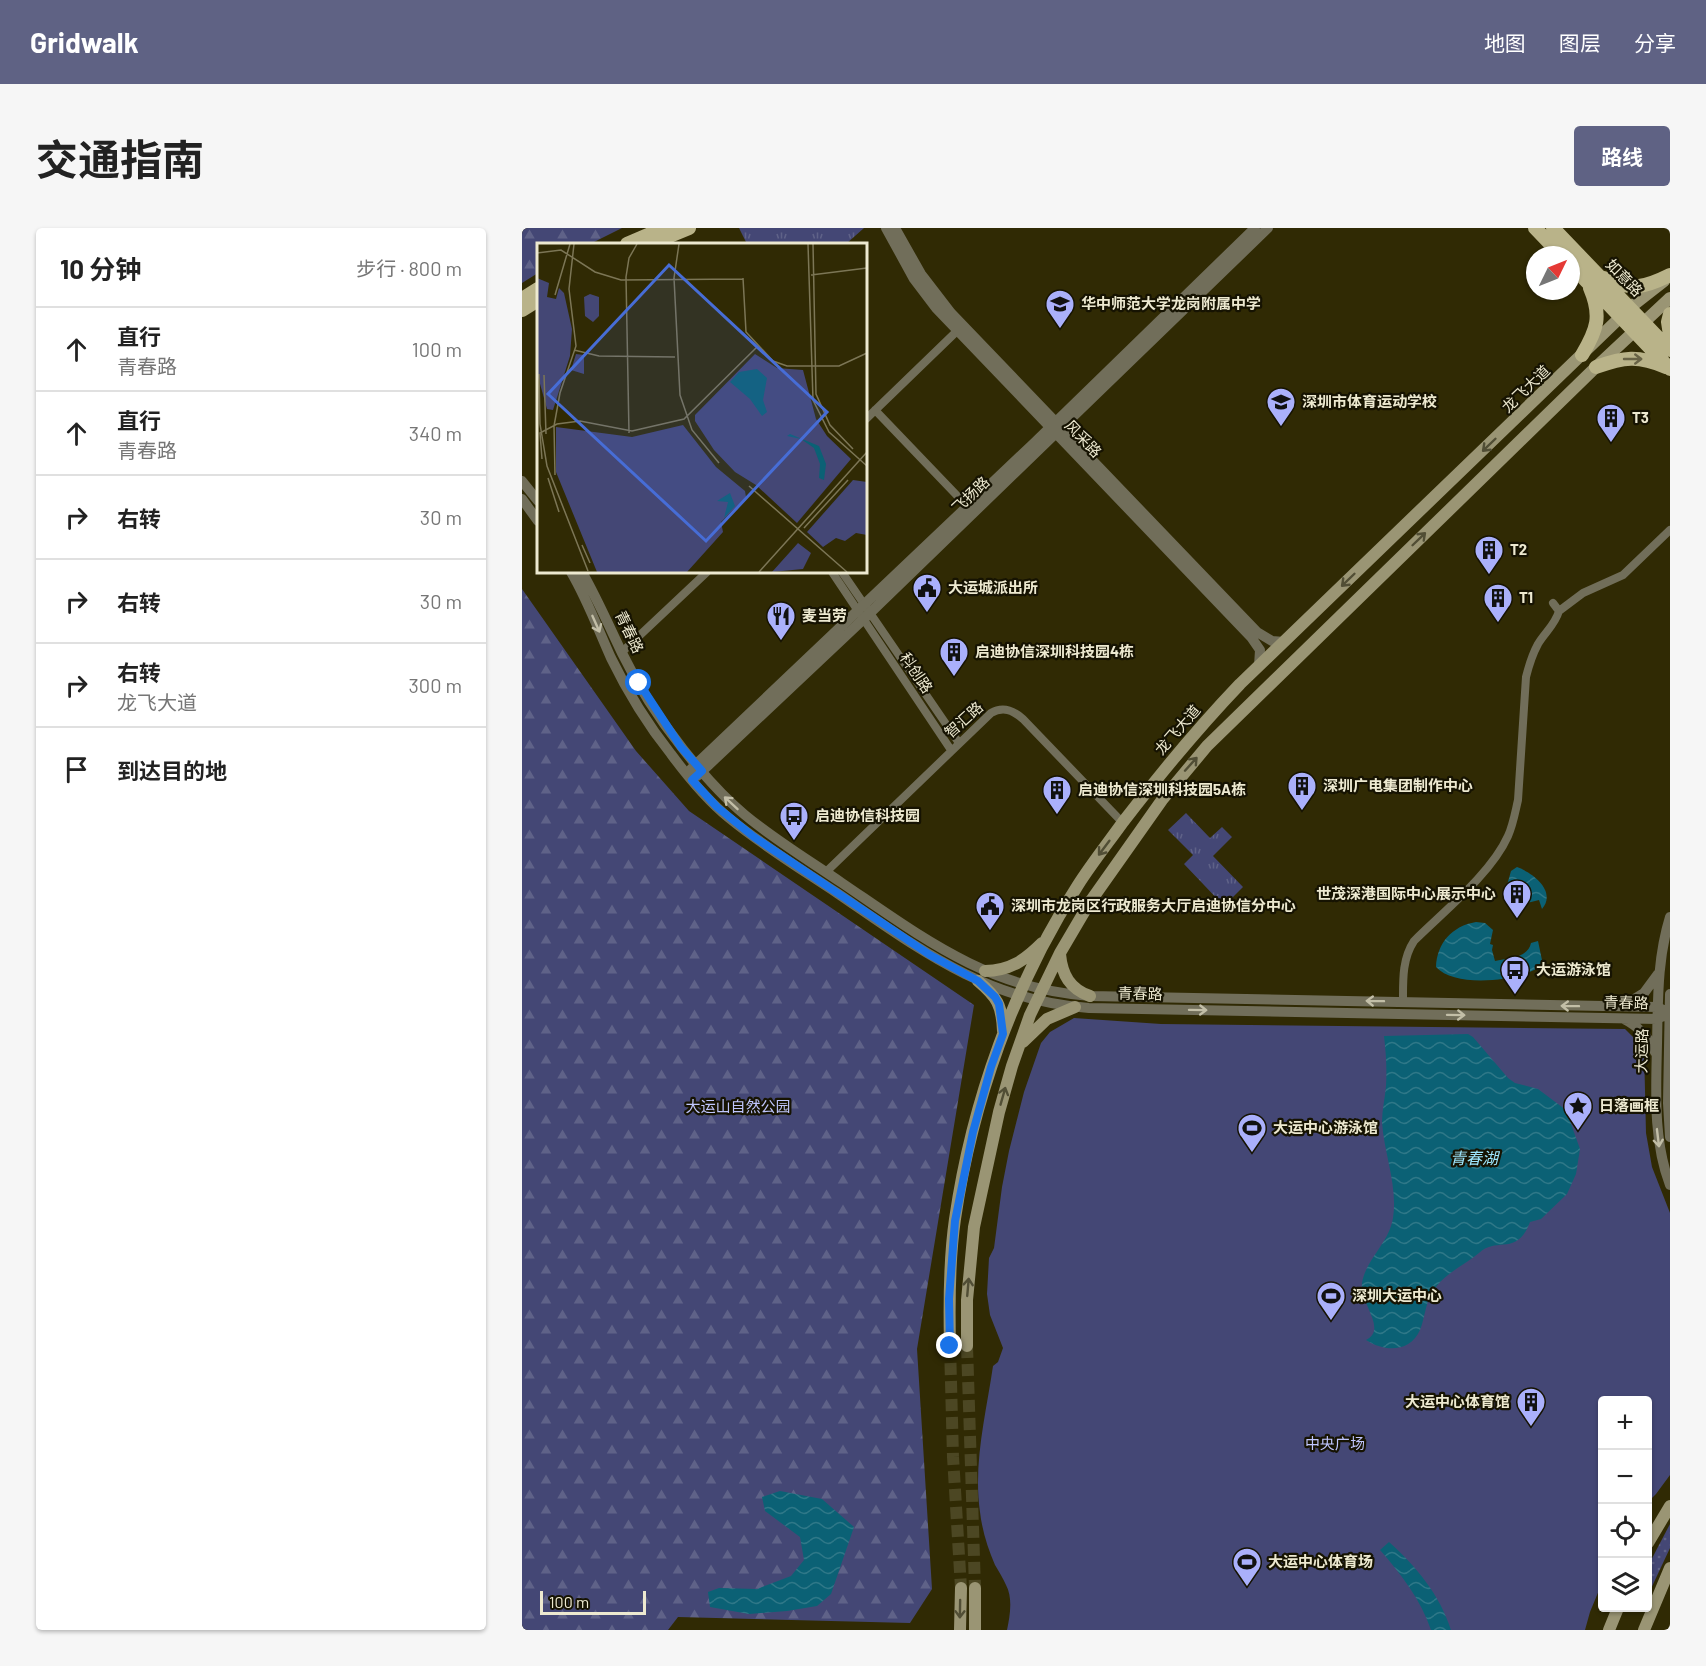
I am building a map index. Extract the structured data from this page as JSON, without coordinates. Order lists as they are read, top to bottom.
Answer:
{
  "streets": {
    "main road": ["如意路", "龙飞大道"],
    "street": [
      "风采路",
      "飞扬路",
      "青春路",
      "科创路",
      "智汇路",
      "大运路"
    ]
  },
  "crossings": [
    ["如意路", "龙飞大道"],
    ["龙飞大道", "风采路"],
    ["龙飞大道", "青春路"],
    ["龙飞大道", "智汇路"],
    ["风采路", "飞扬路"],
    ["飞扬路", "青春路"],
    ["飞扬路", "科创路"],
    ["青春路", "智汇路"],
    ["青春路", "大运路"],
    ["科创路", "智汇路"]
  ],
  "water": ["青春湖"],
  "parks": ["大运山自然公园", "中央广场"],
  "places": {
    "school or university": ["华中师范大学龙岗附属中学", "深圳市体育运动学校"],
    "building": [
      "T3",
      "T2",
      "T1",
      "启迪协信深圳科技园4栋",
      "深圳广电集团制作中心",
      "启迪协信深圳科技园5A栋",
      "世茂深港国际中心展示中心",
      "大运中心体育馆"
    ],
    "public building": ["大运城派出所", "深圳市龙岗区行政服务大厅启迪协信分中心"],
    "restaurant": ["麦当劳"],
    "bus stop": ["启迪协信科技园", "大运游泳馆"],
    "place": ["日落画框"],
    "sports": ["大运中心游泳馆", "深圳大运中心", "大运中心体育场"]
  },
  "scale_bar": "100 m",
  "north": "top right",
  "page": {
    "header": "Gridwalk",
    "nav": ["地图", "图层", "分享"],
    "title": "交通指南",
    "buttons": "路线",
    "heading": ["10 分钟", "步行 · 800 m"],
    "list": [
      ["直行", "青春路", "100 m"],
      ["直行", "青春路", "340 m"],
      ["右转", "30 m"],
      ["右转", "30 m"],
      ["右转", "龙飞大道", "300 m"],
      "到达目的地"
    ],
    "map_buttons": ["+", "−"],
    "scale": "100 m"
  }
}
